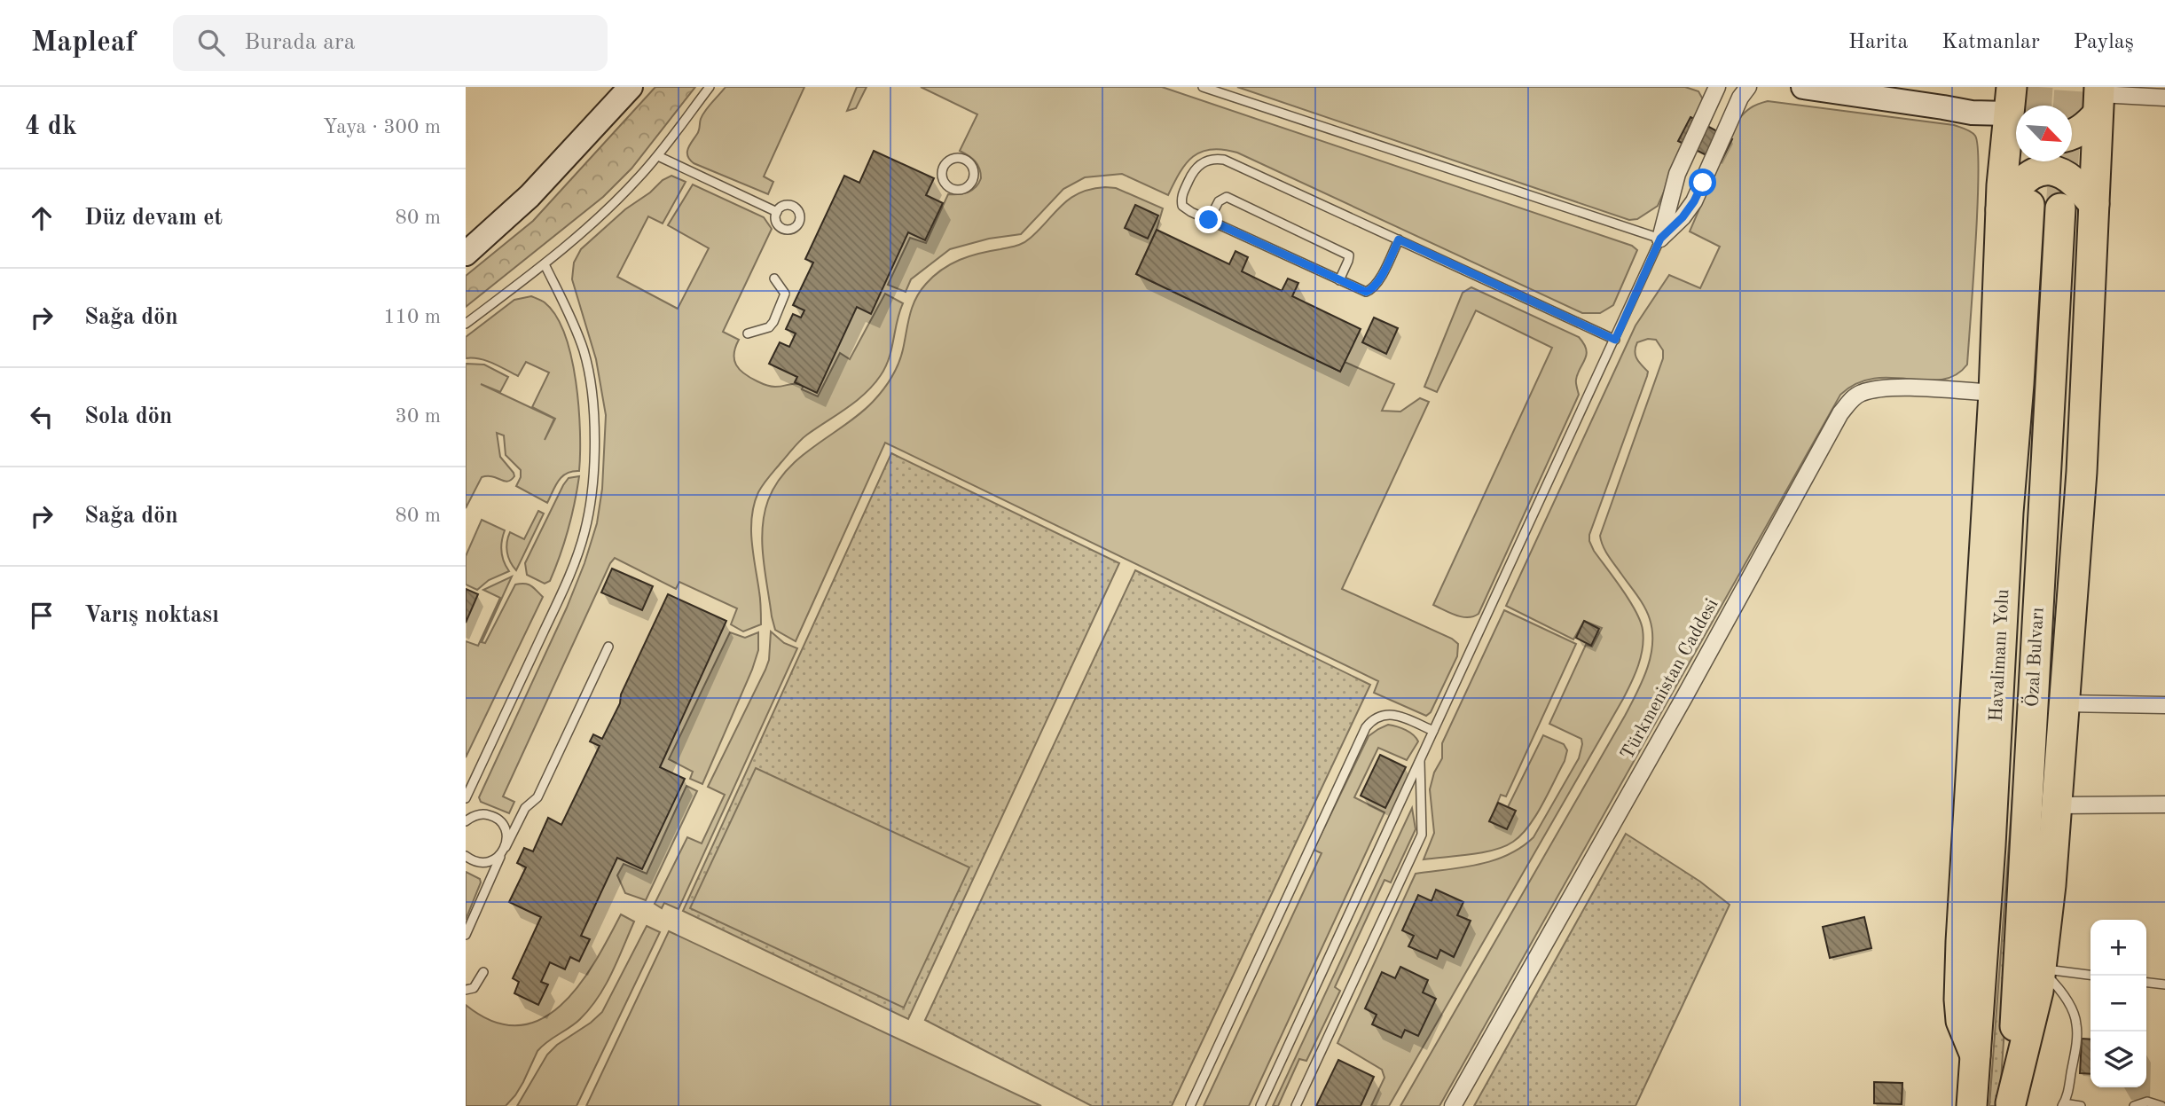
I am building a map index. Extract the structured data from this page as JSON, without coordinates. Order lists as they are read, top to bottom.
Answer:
{
  "streets": {
    "highway": ["Havalimanı Yolu", "Özal Bulvarı"],
    "street": ["Türkmenistan Caddesi"]
  },
  "north": "bottom right",
  "page": {
    "header": "Mapleaf",
    "search": "Burada ara",
    "nav": ["Harita", "Katmanlar", "Paylaş"],
    "heading": ["4 dk", "Yaya · 300 m"],
    "list": [
      ["Düz devam et", "80 m"],
      ["Sağa dön", "110 m"],
      ["Sola dön", "30 m"],
      ["Sağa dön", "80 m"],
      "Varış noktası"
    ],
    "map_buttons": ["+", "−"]
  }
}
